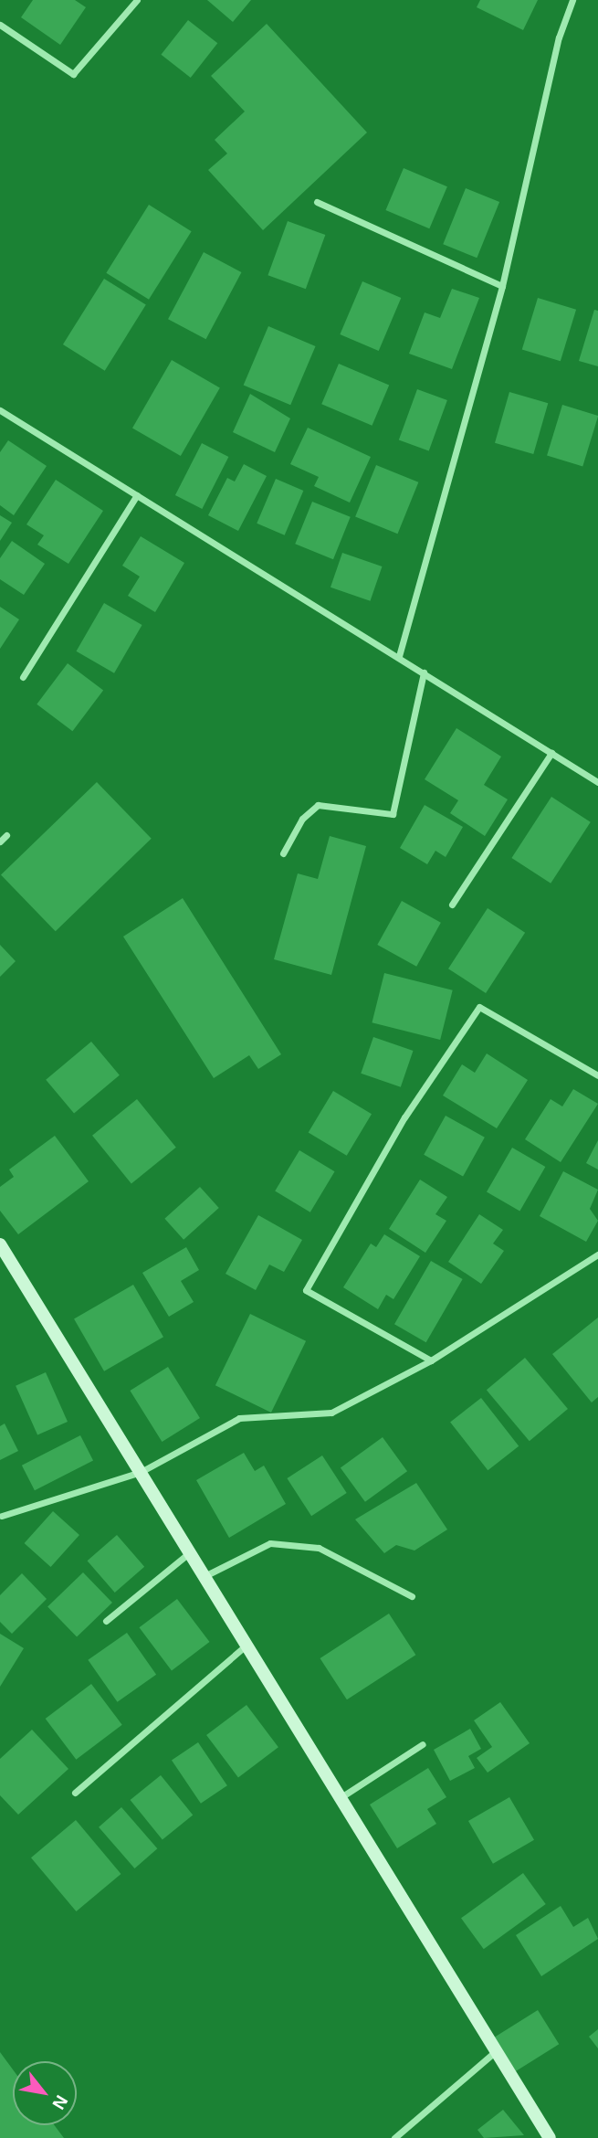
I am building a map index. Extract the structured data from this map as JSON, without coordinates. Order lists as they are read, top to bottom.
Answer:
{
  "north": "bottom right"
}
